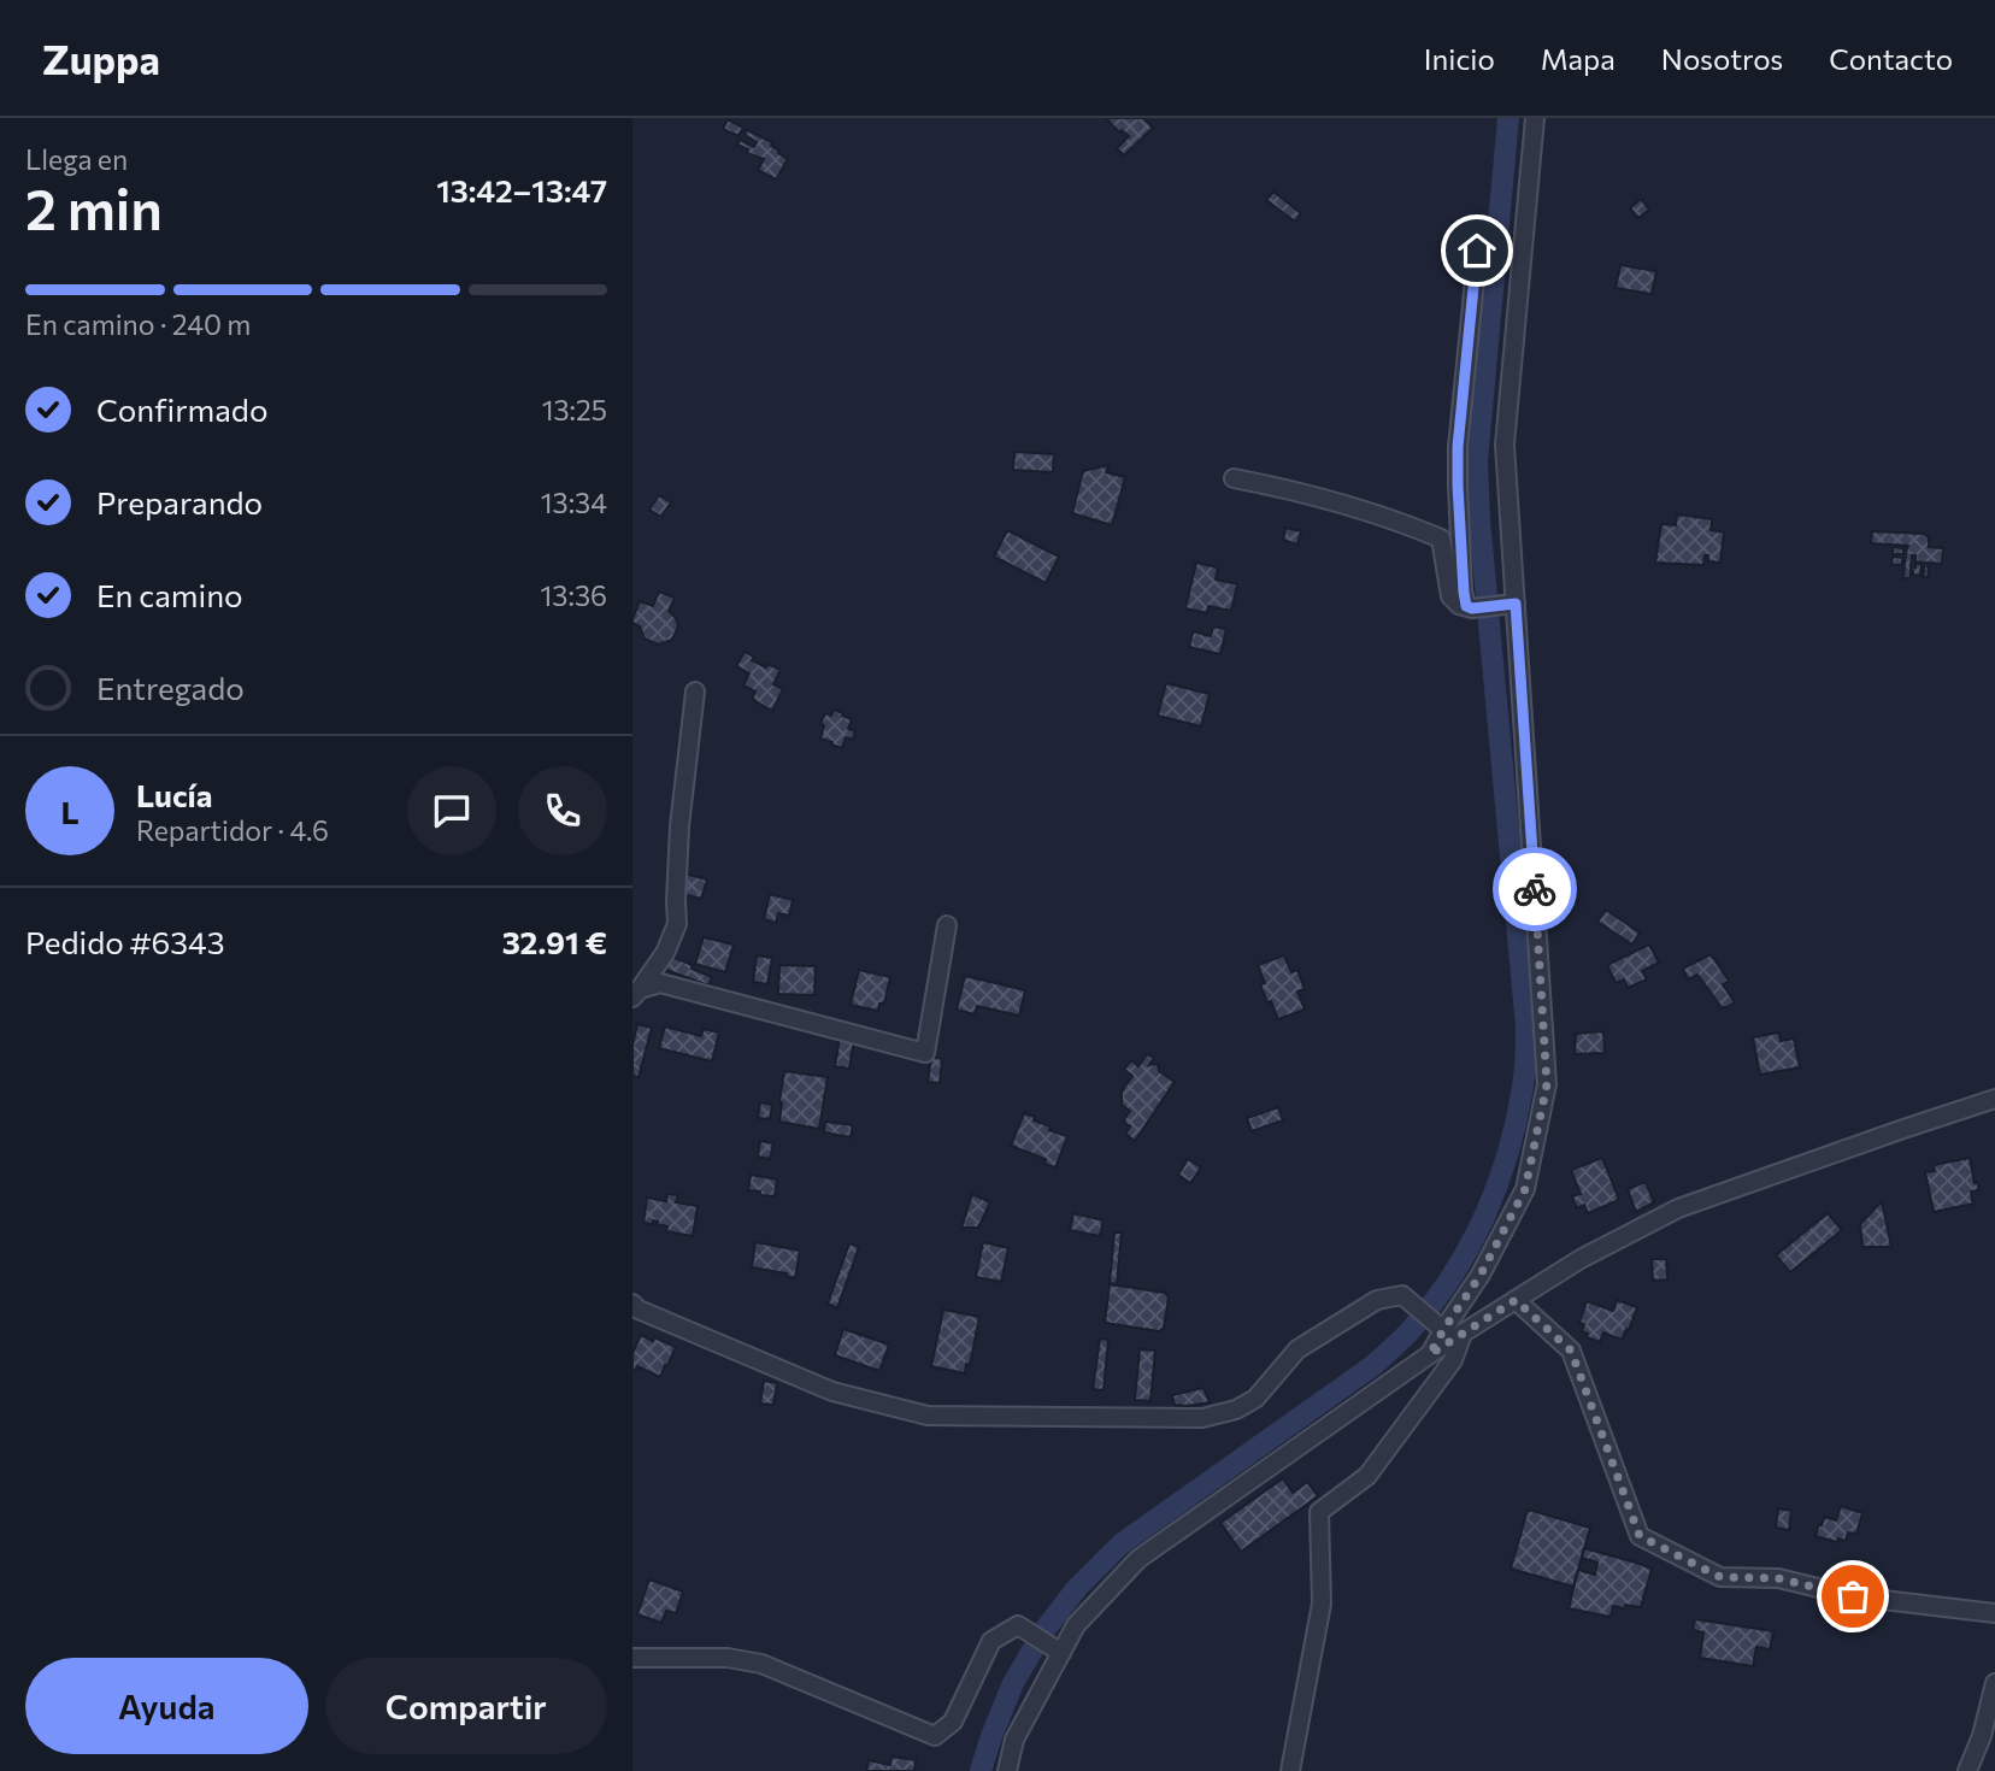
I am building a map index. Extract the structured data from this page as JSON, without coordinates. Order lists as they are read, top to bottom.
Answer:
{
  "page": {
    "header": "Zuppa",
    "nav": [
      "Inicio",
      "Mapa",
      "Nosotros",
      "Contacto"
    ],
    "heading": ["2 min", "Llega en", "13:42–13:47"],
    "panel": [
      "Lucía",
      "Repartidor · 4.6",
      "Pedido #6343",
      "32.91 €"
    ],
    "bar": "En camino · 240 m",
    "list": [
      ["Confirmado", "13:25"],
      ["Preparando", "13:34"],
      ["En camino", "13:36"],
      "Entregado"
    ],
    "round": "L",
    "buttons": ["Ayuda", "Compartir"]
  }
}
